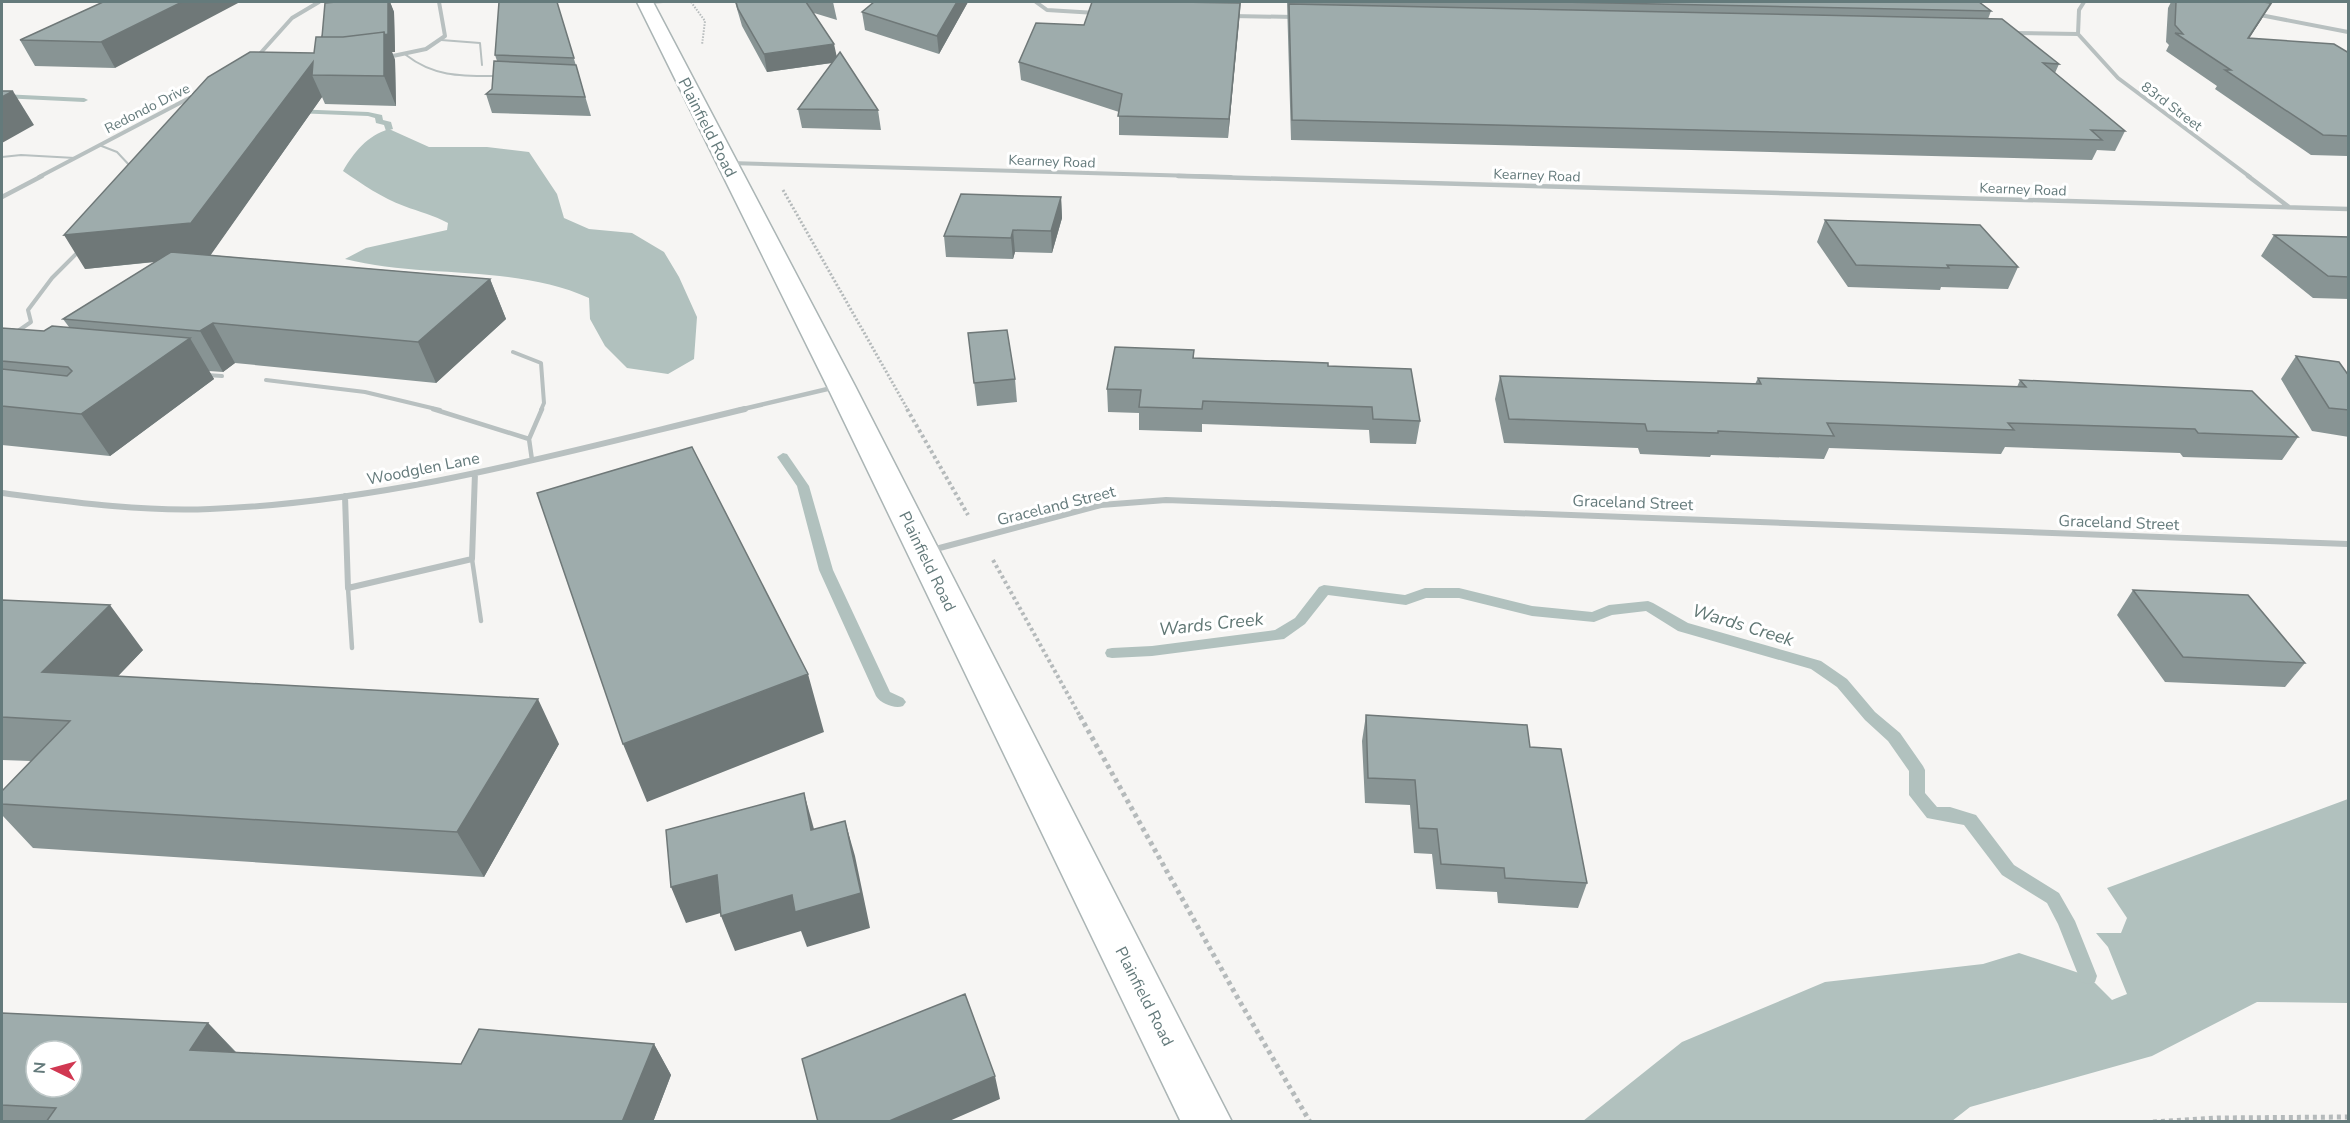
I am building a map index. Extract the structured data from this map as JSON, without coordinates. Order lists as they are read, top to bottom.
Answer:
{
  "streets": {
    "main road": ["Plainfield Road"],
    "street": [
      "83rd Street",
      "Redondo Drive",
      "Kearney Road",
      "Woodglen Lane",
      "Graceland Street"
    ]
  },
  "crossings": [
    ["83rd Street", "Kearney Road"],
    ["Plainfield Road", "Kearney Road"],
    ["Plainfield Road", "Woodglen Lane"],
    ["Plainfield Road", "Graceland Street"]
  ],
  "water": ["Wards Creek"],
  "north": "left"
}
